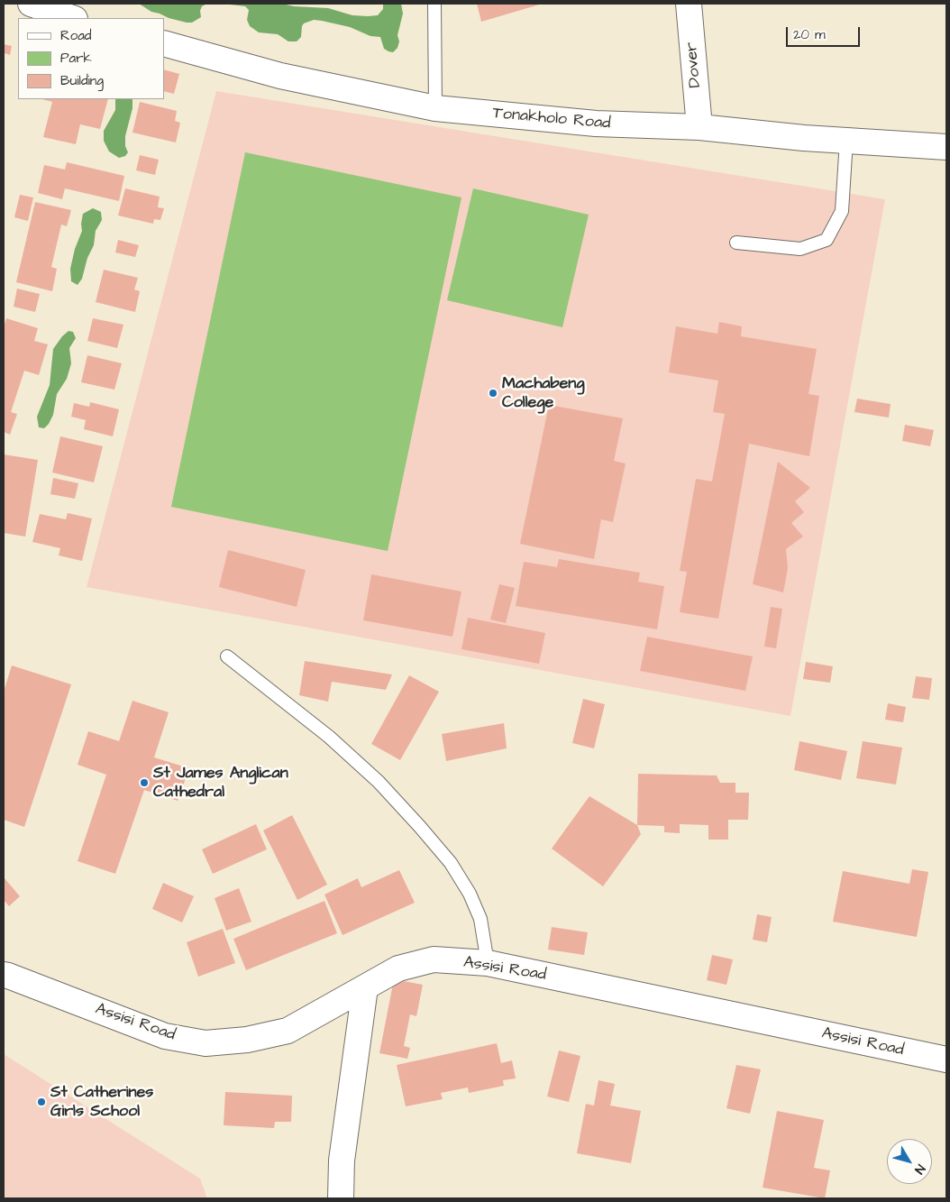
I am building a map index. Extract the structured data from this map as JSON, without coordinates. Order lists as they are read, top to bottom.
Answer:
{
  "streets": {
    "street": ["Dover", "Tonakholo Road", "Assisi Road"]
  },
  "crossings": [
    ["Dover", "Tonakholo Road"]
  ],
  "places": ["Machabeng College", "St James Anglican Cathedral", "St Catherines Girls School"],
  "legend": ["Road", "Park", "Building"],
  "scale_bar": "20 m",
  "north": "bottom right"
}
